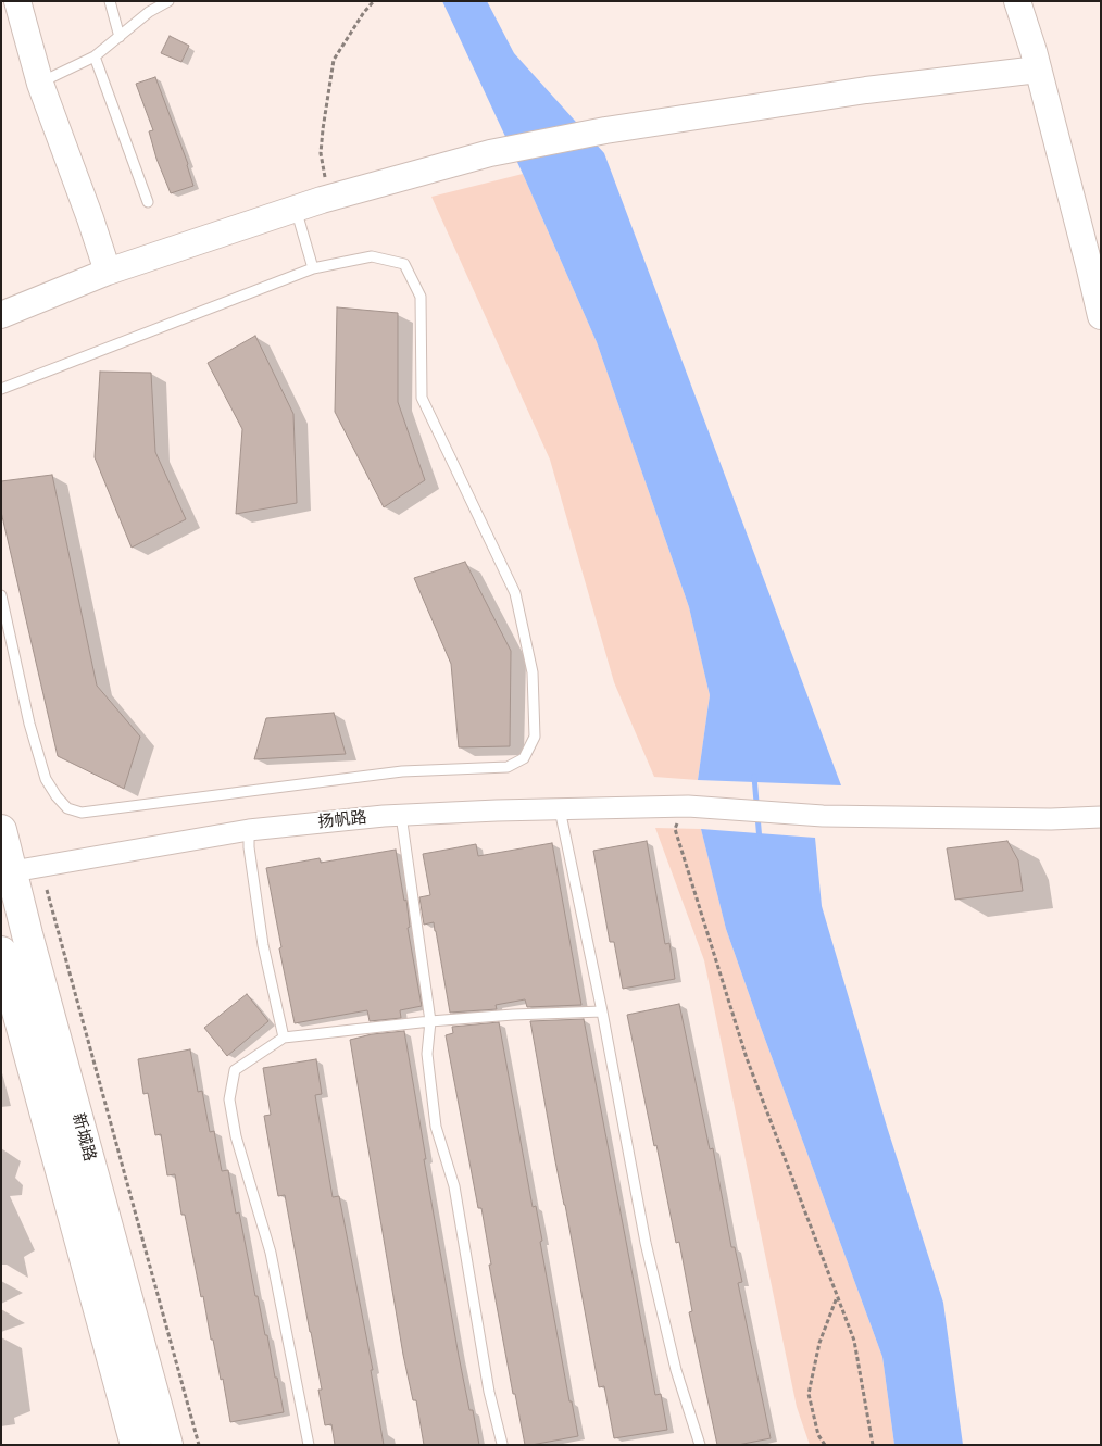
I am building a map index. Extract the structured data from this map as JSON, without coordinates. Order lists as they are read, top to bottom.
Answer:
{
  "streets": {
    "main road": ["新城路"],
    "street": ["扬帆路"]
  },
  "crossings": [
    ["扬帆路", "新城路"]
  ]
}
